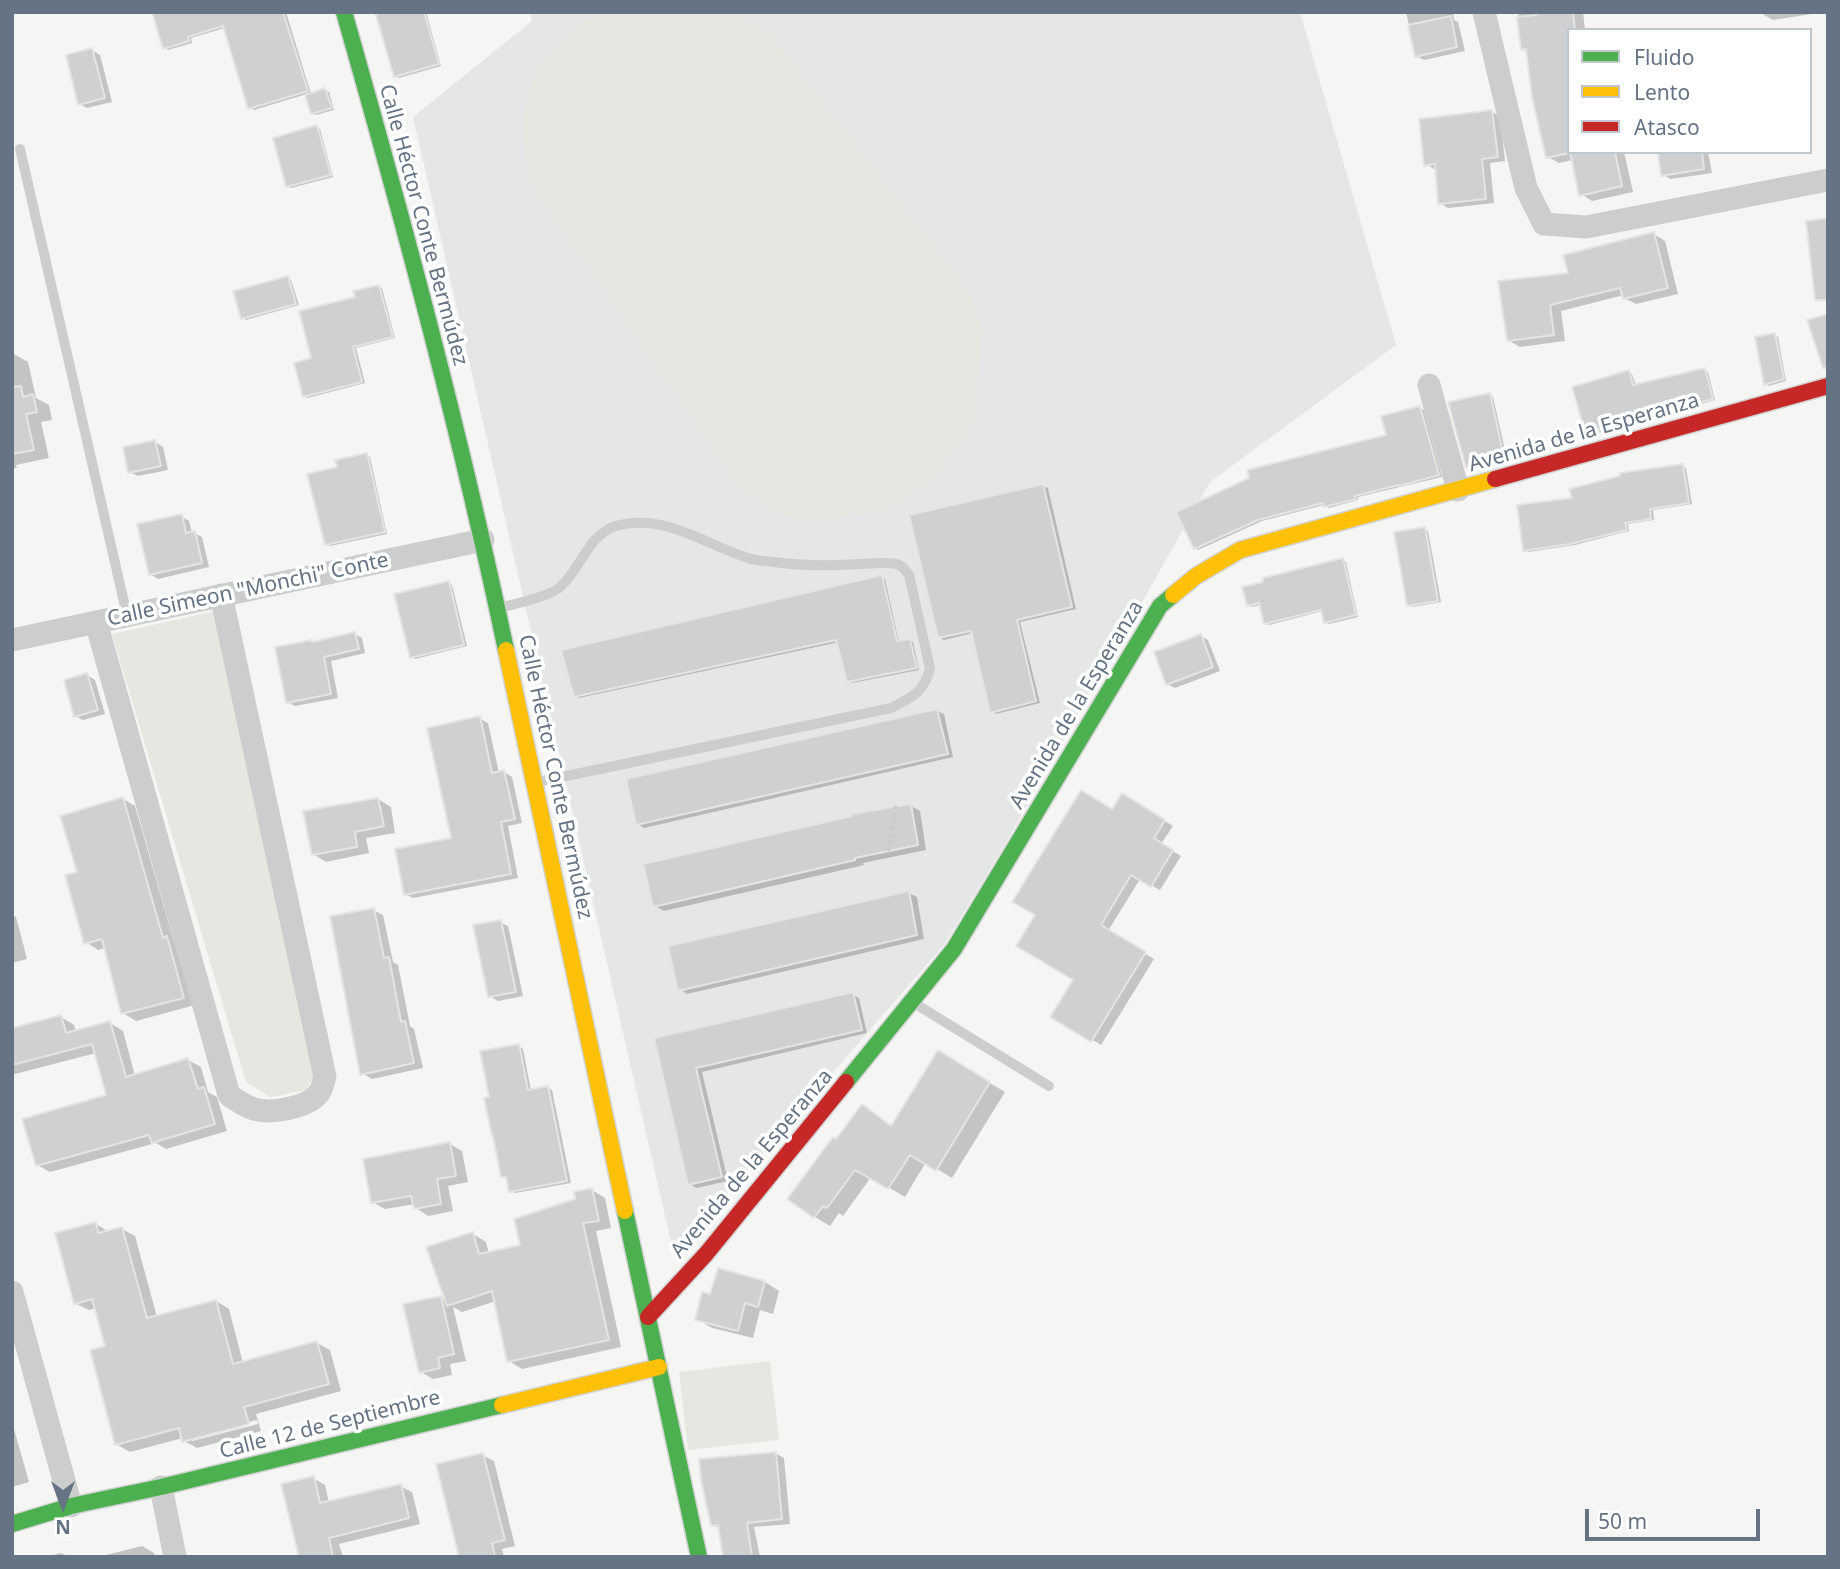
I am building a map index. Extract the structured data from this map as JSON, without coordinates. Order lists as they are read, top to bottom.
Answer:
{
  "streets": {
    "street": [
      "Calle Héctor Conte Bermúdez",
      "Avenida de la Esperanza",
      "Calle Simeon \"Monchi\" Conte",
      "Calle 12 de Septiembre"
    ]
  },
  "crossings": [
    ["Calle Héctor Conte Bermúdez", "Avenida de la Esperanza"],
    ["Calle Héctor Conte Bermúdez", "Calle Simeon \"Monchi\" Conte"],
    ["Calle Héctor Conte Bermúdez", "Calle 12 de Septiembre"]
  ],
  "legend": ["Fluido", "Lento", "Atasco"],
  "scale_bar": "50 m",
  "north": "bottom"
}
